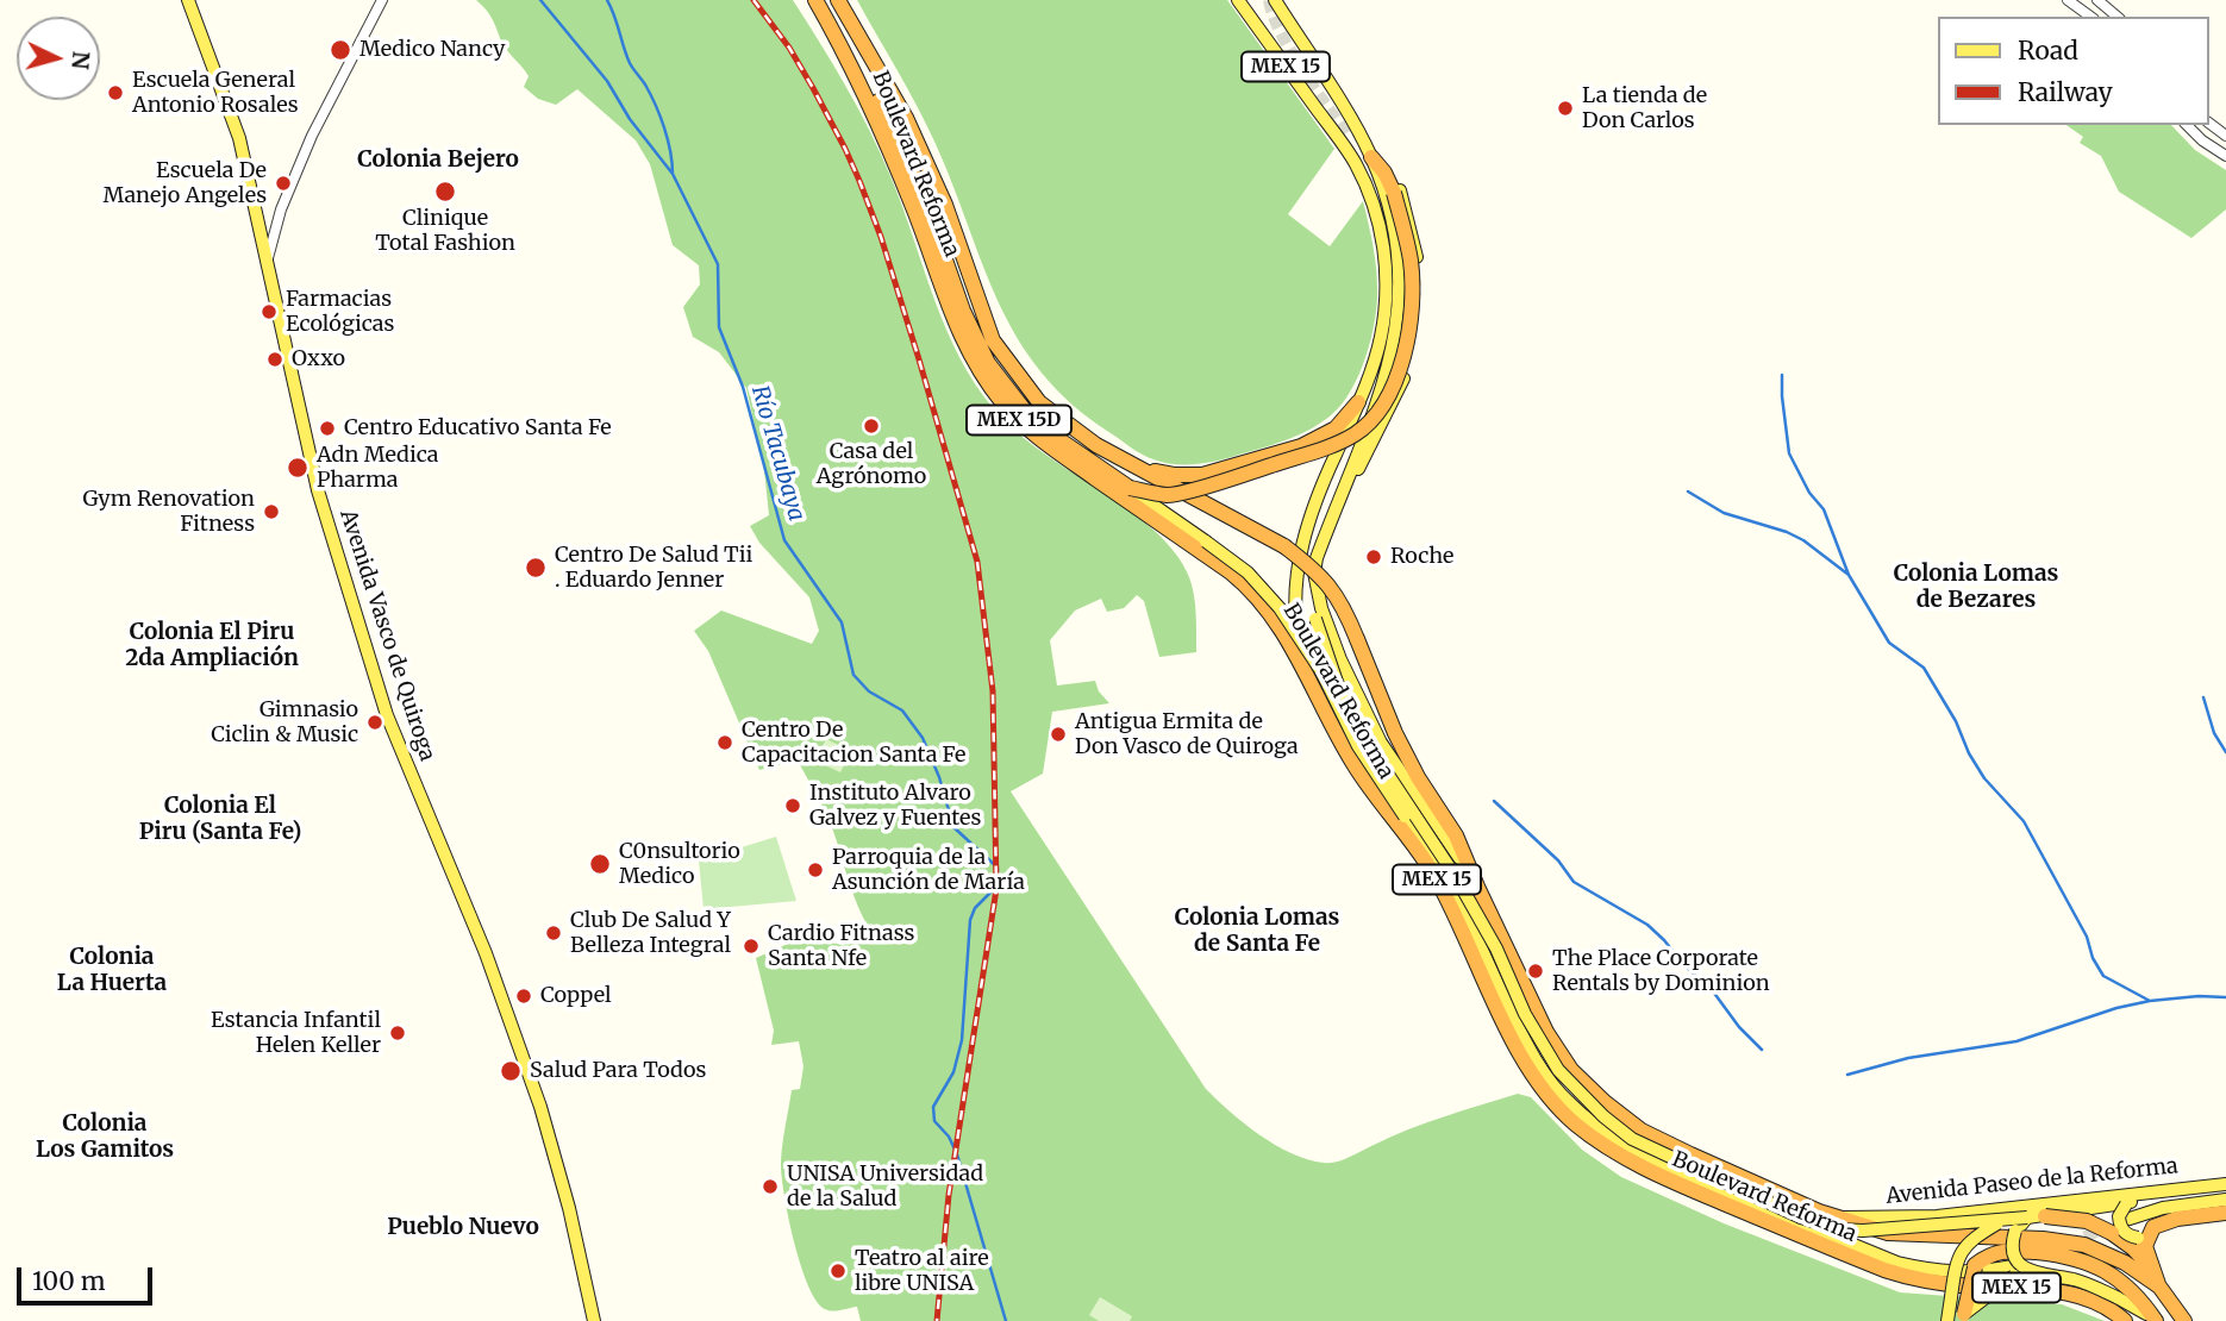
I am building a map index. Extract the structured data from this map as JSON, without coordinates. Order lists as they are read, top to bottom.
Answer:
{
  "streets": {
    "highway": ["MEX 15", "Boulevard Reforma", "MEX 15D"],
    "main road": ["Avenida Vasco de Quiroga", "Avenida Paseo de la Reforma"]
  },
  "crossings": [
    ["MEX 15", "Boulevard Reforma"],
    ["MEX 15", "Avenida Paseo de la Reforma"],
    ["Boulevard Reforma", "Avenida Paseo de la Reforma"]
  ],
  "districts": [
    "Colonia Bejero",
    "Colonia Lomas de Bezares",
    "Colonia El Piru 2da Ampliación",
    "Colonia El Piru (Santa Fe)",
    "Colonia Lomas de Santa Fe",
    "Colonia La Huerta",
    "Colonia Los Gamitos",
    "Pueblo Nuevo"
  ],
  "water": ["Río Tacubaya"],
  "places": [
    "Medico Nancy",
    "Escuela General Antonio Rosales",
    "La tienda de Don Carlos",
    "Escuela De Manejo Angeles",
    "Clinique Total Fashion",
    "Farmacias Ecológicas",
    "Oxxo",
    "Casa del Agrónomo",
    "Centro Educativo Santa Fe",
    "Adn Medica Pharma",
    "Gym Renovation Fitness",
    "Roche",
    "Centro De Salud Tii . Eduardo Jenner",
    "Gimnasio Ciclin & Music",
    "Antigua Ermita de Don Vasco de Quiroga",
    "Centro De Capacitacion Santa Fe",
    "Instituto Alvaro Galvez y Fuentes",
    "C0nsultorio Medico",
    "Parroquia de la Asunción de María",
    "Club De Salud Y Belleza Integral",
    "Cardio Fitnass Santa Nfe",
    "The Place Corporate Rentals by Dominion",
    "Coppel",
    "Estancia Infantil Helen Keller",
    "Salud Para Todos",
    "UNISA Universidad de la Salud",
    "Teatro al aire libre UNISA"
  ],
  "legend": ["Road", "Railway"],
  "scale_bar": "100 m",
  "north": "right"
}
